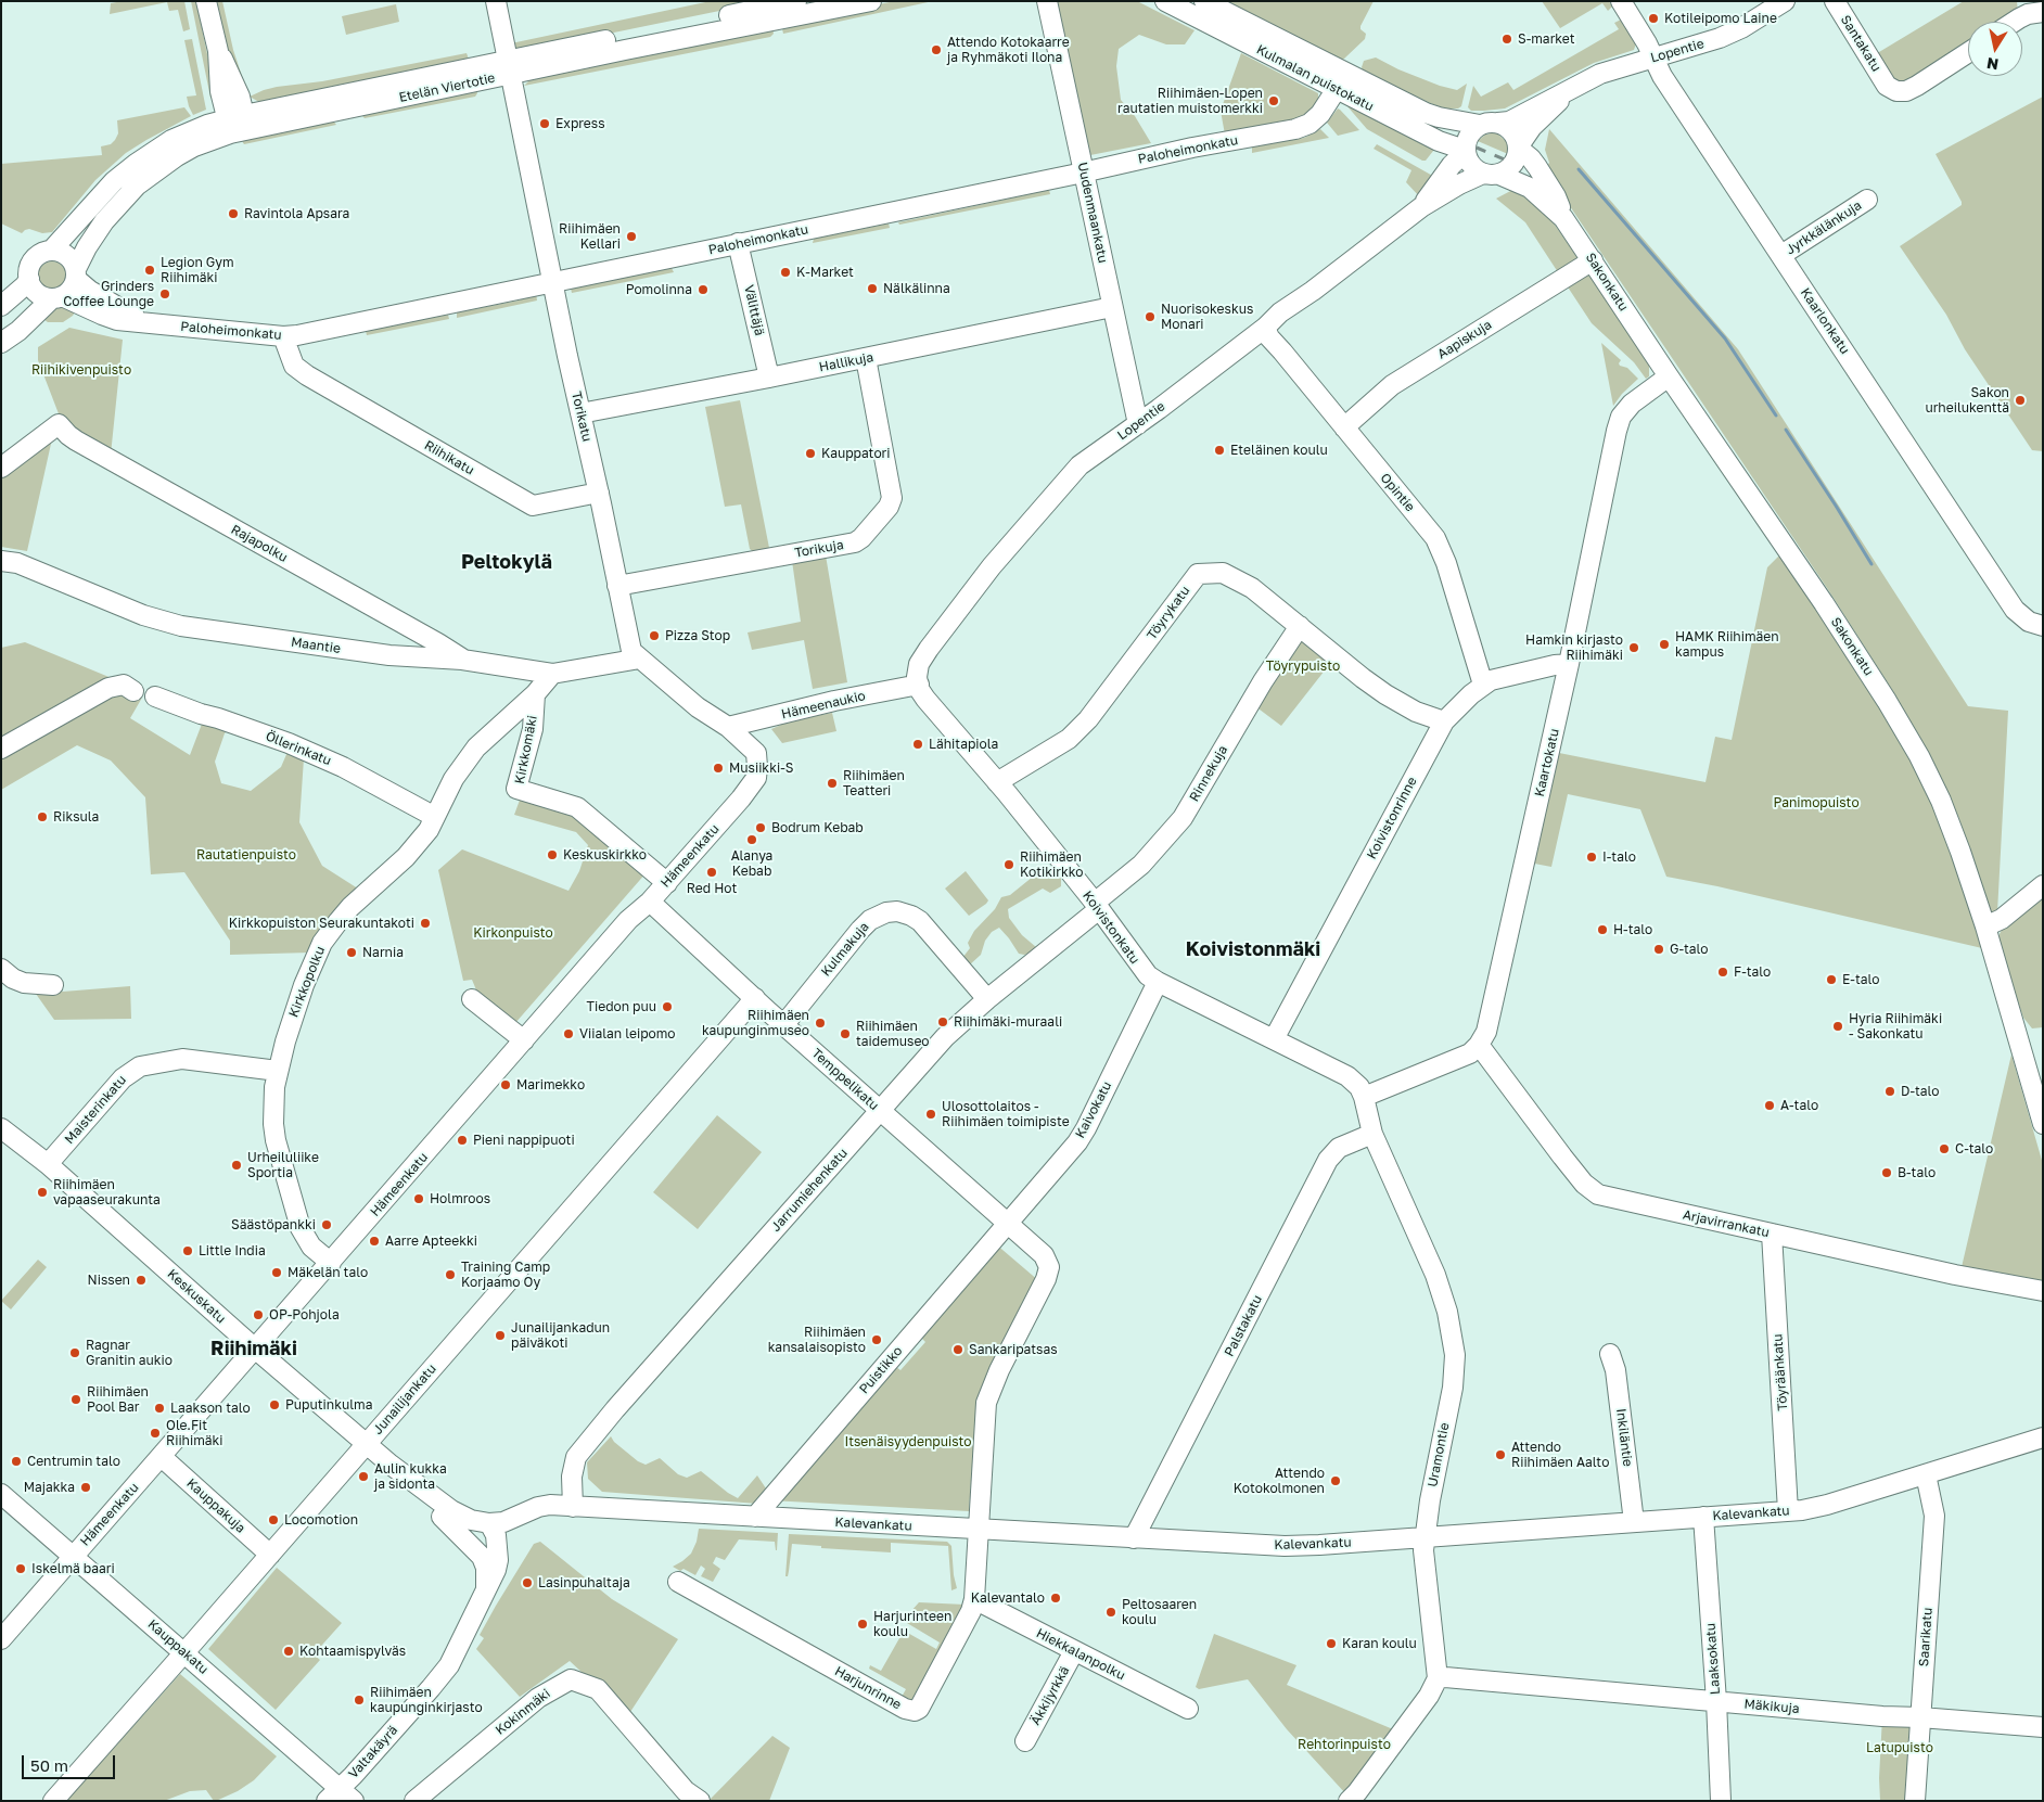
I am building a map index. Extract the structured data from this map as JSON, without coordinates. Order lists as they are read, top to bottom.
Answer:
{
  "streets": {
    "street": [
      "Santakatu",
      "Lopentie",
      "Kulmalan puistokatu",
      "Etelän Viertotie",
      "Paloheimonkatu",
      "Uudenmaankatu",
      "Jyrkkälänkuja",
      "Sakonkatu",
      "Välittäjä",
      "Kaarlonkatu",
      "Aapiskuja",
      "Hallikuja",
      "Torikatu",
      "Riihikatu",
      "Opintie",
      "Rajapolku",
      "Torikuja",
      "Töyrykatu",
      "Maantie",
      "Hämeenaukio",
      "Öllerinkatu",
      "Kirkkomäki",
      "Kaartokatu",
      "Rinnekuja",
      "Koivistonrinne",
      "Hämeenkatu",
      "Koivistonkatu",
      "Kulmakuja",
      "Kirkkopolku",
      "Temppelikatu",
      "Maisterinkatu",
      "Kaivokatu",
      "Jarrumiehenkatu",
      "Arjavirrankatu",
      "Keskuskatu",
      "Palstakatu",
      "Puistikko",
      "Töyräänkatu",
      "Junailijankatu",
      "Inkiläntie",
      "Uramontie",
      "Kauppakuja",
      "Kalevankatu",
      "Saarikatu",
      "Kauppakatu",
      "Hiekkalanpolku",
      "Laaksokatu",
      "Harjunrinne",
      "Äkkijyrkkä",
      "Mäkikuja",
      "Kokinmäki",
      "Valtakäyrä"
    ]
  },
  "crossings": [
    ["Lopentie", "Kulmalan puistokatu"],
    ["Lopentie", "Uudenmaankatu"],
    ["Lopentie", "Sakonkatu"],
    ["Lopentie", "Kaarlonkatu"],
    ["Lopentie", "Opintie"],
    ["Lopentie", "Hämeenaukio"],
    ["Lopentie", "Koivistonkatu"],
    ["Kulmalan puistokatu", "Paloheimonkatu"],
    ["Kulmalan puistokatu", "Sakonkatu"],
    ["Etelän Viertotie", "Paloheimonkatu"],
    ["Etelän Viertotie", "Torikatu"],
    ["Paloheimonkatu", "Uudenmaankatu"],
    ["Paloheimonkatu", "Välittäjä"],
    ["Paloheimonkatu", "Torikatu"],
    ["Paloheimonkatu", "Riihikatu"],
    ["Uudenmaankatu", "Hallikuja"],
    ["Jyrkkälänkuja", "Kaarlonkatu"],
    ["Sakonkatu", "Aapiskuja"],
    ["Sakonkatu", "Kaartokatu"],
    ["Välittäjä", "Hallikuja"],
    ["Aapiskuja", "Opintie"],
    ["Hallikuja", "Torikatu"],
    ["Hallikuja", "Torikuja"],
    ["Torikatu", "Riihikatu"],
    ["Torikatu", "Torikuja"],
    ["Torikatu", "Maantie"],
    ["Torikatu", "Hämeenaukio"],
    ["Torikatu", "Hämeenkatu"],
    ["Opintie", "Koivistonrinne"],
    ["Rajapolku", "Maantie"],
    ["Töyrykatu", "Rinnekuja"],
    ["Töyrykatu", "Koivistonrinne"],
    ["Töyrykatu", "Koivistonkatu"],
    ["Maantie", "Kirkkopolku"],
    ["Hämeenaukio", "Hämeenkatu"],
    ["Hämeenaukio", "Koivistonkatu"],
    ["Öllerinkatu", "Kirkkopolku"],
    ["Kirkkomäki", "Hämeenkatu"],
    ["Kirkkomäki", "Kirkkopolku"],
    ["Kaartokatu", "Koivistonrinne"],
    ["Kaartokatu", "Arjavirrankatu"],
    ["Rinnekuja", "Koivistonkatu"],
    ["Rinnekuja", "Jarrumiehenkatu"],
    ["Koivistonrinne", "Koivistonkatu"],
    ["Hämeenkatu", "Kirkkopolku"],
    ["Hämeenkatu", "Temppelikatu"],
    ["Hämeenkatu", "Keskuskatu"],
    ["Hämeenkatu", "Kauppakuja"],
    ["Hämeenkatu", "Kauppakatu"],
    ["Koivistonkatu", "Kaivokatu"],
    ["Koivistonkatu", "Jarrumiehenkatu"],
    ["Koivistonkatu", "Uramontie"],
    ["Kulmakuja", "Temppelikatu"],
    ["Kulmakuja", "Jarrumiehenkatu"],
    ["Kirkkopolku", "Maisterinkatu"],
    ["Temppelikatu", "Kaivokatu"],
    ["Temppelikatu", "Jarrumiehenkatu"],
    ["Temppelikatu", "Puistikko"],
    ["Temppelikatu", "Junailijankatu"],
    ["Temppelikatu", "Kalevankatu"],
    ["Temppelikatu", "Harjunrinne"],
    ["Maisterinkatu", "Keskuskatu"],
    ["Kaivokatu", "Puistikko"],
    ["Jarrumiehenkatu", "Kalevankatu"],
    ["Arjavirrankatu", "Töyräänkatu"],
    ["Keskuskatu", "Junailijankatu"],
    ["Keskuskatu", "Kalevankatu"],
    ["Keskuskatu", "Valtakäyrä"],
    ["Palstakatu", "Uramontie"],
    ["Palstakatu", "Kalevankatu"],
    ["Puistikko", "Kalevankatu"],
    ["Töyräänkatu", "Kalevankatu"],
    ["Junailijankatu", "Kauppakuja"],
    ["Junailijankatu", "Kauppakatu"],
    ["Inkiläntie", "Kalevankatu"],
    ["Uramontie", "Kalevankatu"],
    ["Uramontie", "Mäkikuja"],
    ["Kalevankatu", "Saarikatu"],
    ["Kalevankatu", "Laaksokatu"],
    ["Kalevankatu", "Harjunrinne"],
    ["Kalevankatu", "Valtakäyrä"],
    ["Saarikatu", "Mäkikuja"],
    ["Kauppakatu", "Valtakäyrä"],
    ["Hiekkalanpolku", "Harjunrinne"],
    ["Hiekkalanpolku", "Äkkijyrkkä"],
    ["Laaksokatu", "Mäkikuja"]
  ],
  "districts": ["Peltokylä", "Koivistonmäki", "Riihimäki"],
  "parks": [
    "Riihikivenpuisto",
    "Töyrypuisto",
    "Panimopuisto",
    "Rautatienpuisto",
    "Kirkonpuisto",
    "Itsenäisyydenpuisto",
    "Rehtorinpuisto",
    "Latupuisto"
  ],
  "places": [
    "Kotileipomo Laine",
    "S-market",
    "Attendo Kotokaarre ja Ryhmäkoti Ilona",
    "Riihimäen-Lopen rautatien muistomerkki",
    "Express",
    "Ravintola Apsara",
    "Riihimäen Kellari",
    "Legion Gym Riihimäki",
    "K-Market",
    "Nälkälinna",
    "Pomolinna",
    "Grinders Coffee Lounge",
    "Nuorisokeskus Monari",
    "Sakon urheilukenttä",
    "Eteläinen koulu",
    "Kauppatori",
    "Pizza Stop",
    "HAMK Riihimäen kampus",
    "Hamkin kirjasto Riihimäki",
    "Lähitapiola",
    "Musiikki-S",
    "Riihimäen Teatteri",
    "Riksula",
    "Bodrum Kebab",
    "Alanya Kebab",
    "Keskuskirkko",
    "I-talo",
    "Riihimäen Kotikirkko",
    "Red Hot",
    "Kirkkopuiston Seurakuntakoti",
    "H-talo",
    "G-talo",
    "Narnia",
    "F-talo",
    "E-talo",
    "Tiedon puu",
    "Riihimäki-muraali",
    "Riihimäen kaupunginmuseo",
    "Hyria Riihimäki - Sakonkatu",
    "Viialan leipomo",
    "Riihimäen taidemuseo",
    "Marimekko",
    "D-talo",
    "A-talo",
    "Ulosottolaitos - Riihimäen toimipiste",
    "Pieni nappipuoti",
    "C-talo",
    "Urheiluliike Sportia",
    "B-talo",
    "Riihimäen vapaaseurakunta",
    "Holmroos",
    "Säästöpankki",
    "Aarre Apteekki",
    "Little India",
    "Mäkelän talo",
    "Training Camp Korjaamo Oy",
    "Nissen",
    "OP-Pohjola",
    "Junailijankadun päiväkoti",
    "Riihimäen kansalaisopisto",
    "Sankaripatsas",
    "Ragnar Granitin aukio",
    "Riihimäen Pool Bar",
    "Puputinkulma",
    "Laakson talo",
    "Ole.Fit Riihimäki",
    "Attendo Riihimäen Aalto",
    "Centrumin talo",
    "Aulin kukka ja sidonta",
    "Attendo Kotokolmonen",
    "Majakka",
    "Locomotion",
    "Iskelmä baari",
    "Lasinpuhaltaja",
    "Kalevantalo",
    "Peltosaaren koulu",
    "Harjurinteen koulu",
    "Karan koulu",
    "Kohtaamispylväs",
    "Riihimäen kaupunginkirjasto"
  ],
  "scale_bar": "50 m",
  "north": "bottom"
}
